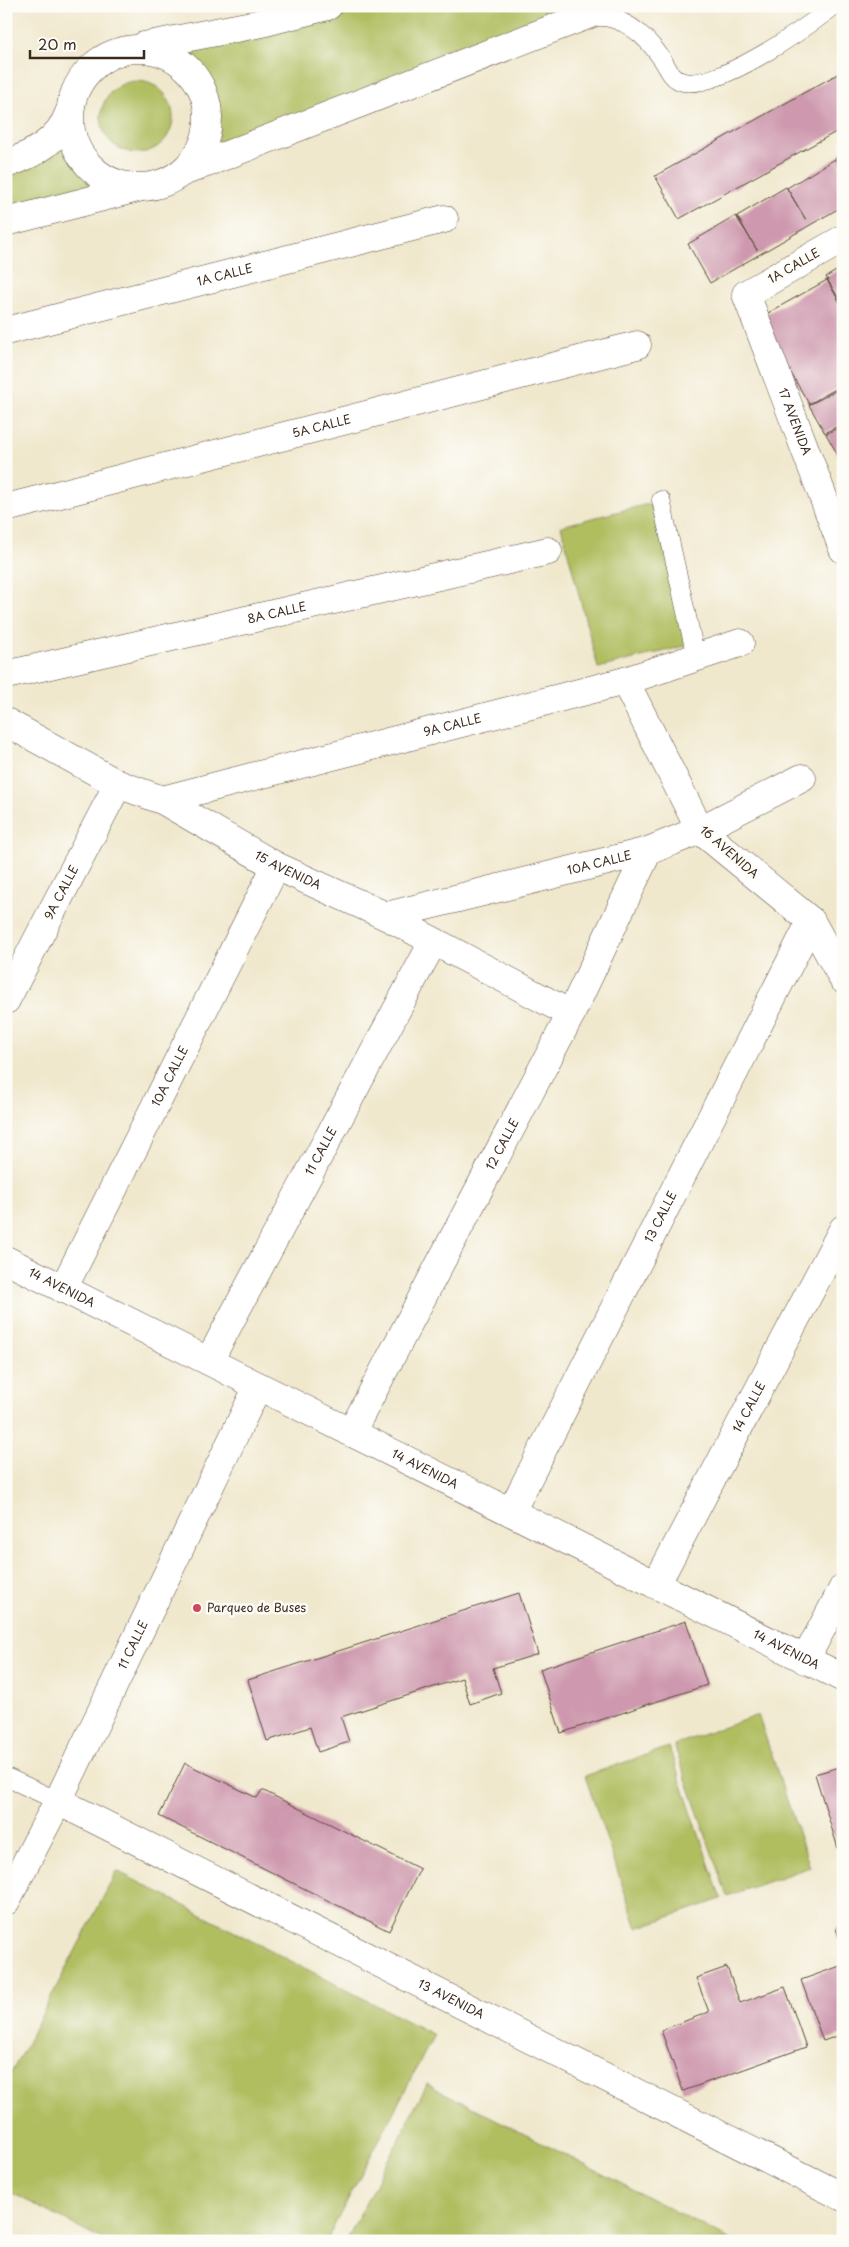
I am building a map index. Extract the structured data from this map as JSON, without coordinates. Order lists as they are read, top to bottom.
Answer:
{
  "streets": {
    "street": [
      "1A CALLE",
      "17 AVENIDA",
      "5A CALLE",
      "8A CALLE",
      "9A CALLE",
      "16 AVENIDA",
      "10A CALLE",
      "15 AVENIDA",
      "12 CALLE",
      "11 CALLE",
      "13 CALLE",
      "14 AVENIDA",
      "14 CALLE",
      "13 AVENIDA"
    ]
  },
  "crossings": [
    ["1A CALLE", "17 AVENIDA"],
    ["9A CALLE", "16 AVENIDA"],
    ["9A CALLE", "15 AVENIDA"],
    ["16 AVENIDA", "10A CALLE"],
    ["16 AVENIDA", "13 CALLE"],
    ["10A CALLE", "15 AVENIDA"],
    ["10A CALLE", "12 CALLE"],
    ["10A CALLE", "14 AVENIDA"],
    ["15 AVENIDA", "12 CALLE"],
    ["15 AVENIDA", "11 CALLE"],
    ["12 CALLE", "14 AVENIDA"],
    ["11 CALLE", "14 AVENIDA"],
    ["11 CALLE", "13 AVENIDA"],
    ["13 CALLE", "14 AVENIDA"],
    ["14 AVENIDA", "14 CALLE"]
  ],
  "places": ["Parqueo de Buses"],
  "scale_bar": "20 m"
}
